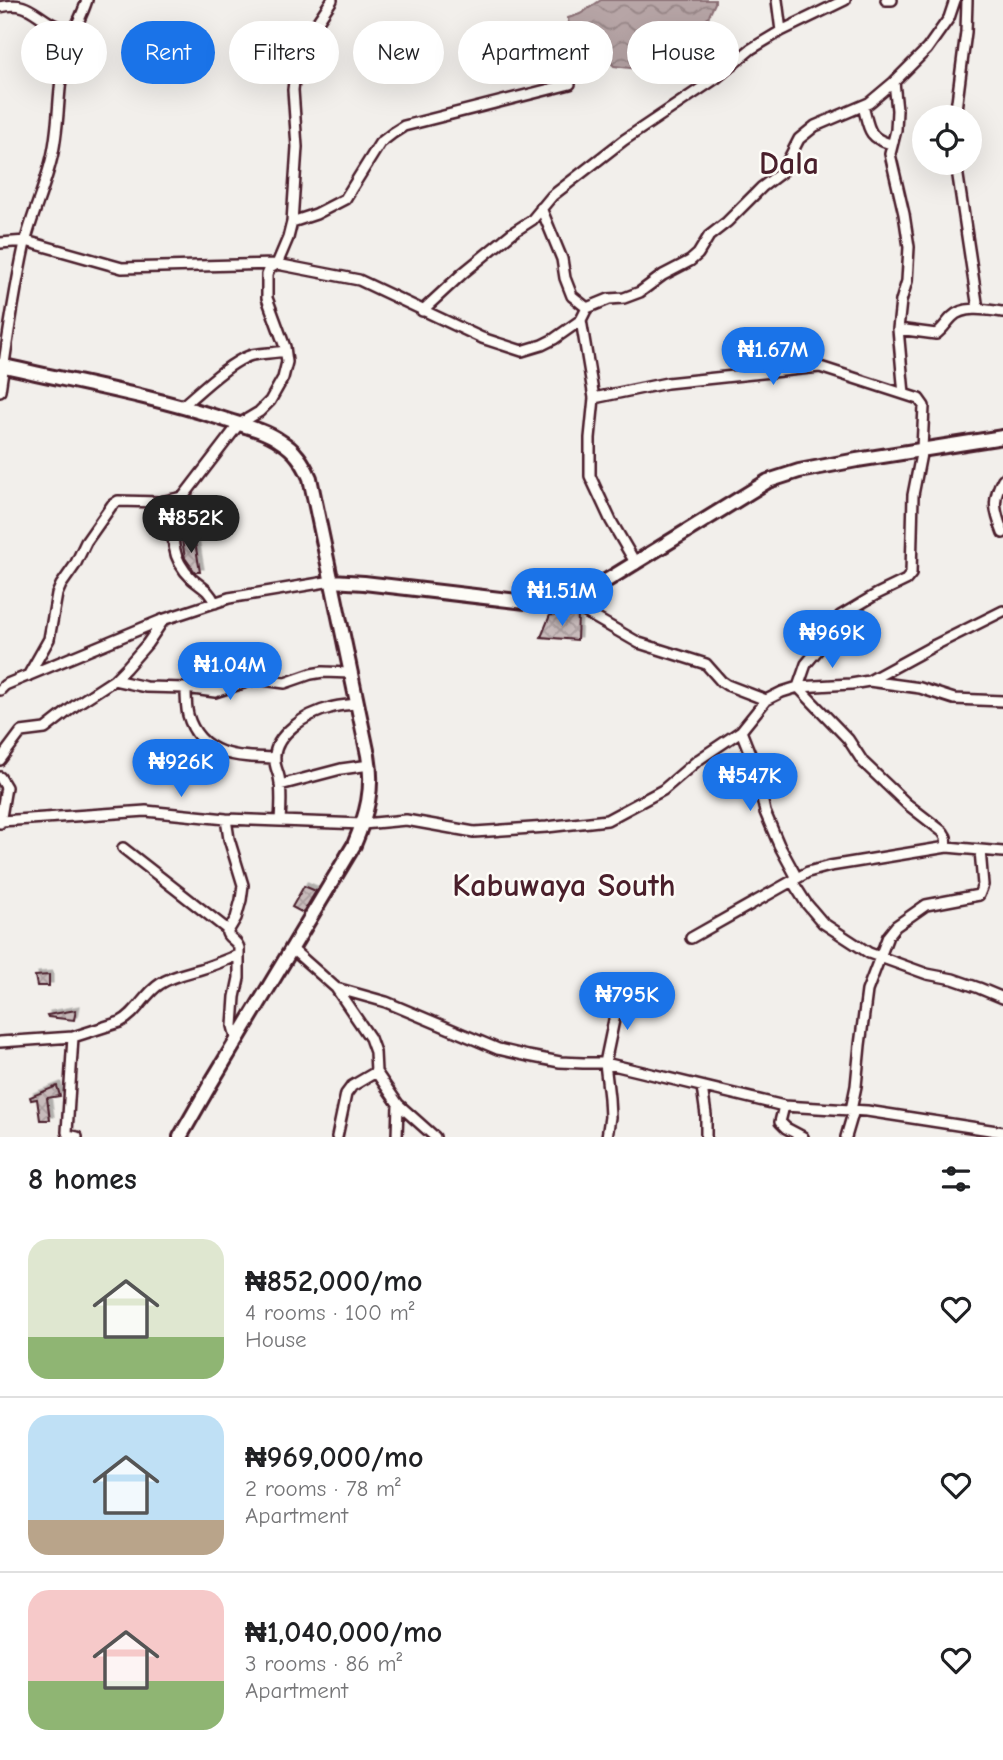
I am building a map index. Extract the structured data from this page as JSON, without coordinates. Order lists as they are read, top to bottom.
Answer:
{
  "districts": ["Dala", "Kabuwaya South"],
  "page": {
    "chip": [
      "Buy",
      "Rent",
      "Filters",
      "New",
      "Apartment",
      "House"
    ],
    "price": [
      "₦1.67M",
      "₦852K",
      "₦1.51M",
      "₦969K",
      "₦1.04M",
      "₦926K",
      "₦547K",
      "₦795K"
    ],
    "heading": "8 homes",
    "list": [
      {
        "name": "₦852,000/mo",
        "note": "4 rooms · 100 m² · House"
      },
      {
        "name": "₦969,000/mo",
        "note": "2 rooms · 78 m² · Apartment"
      },
      {
        "name": "₦1,040,000/mo",
        "note": "3 rooms · 86 m² · Apartment"
      }
    ]
  }
}
